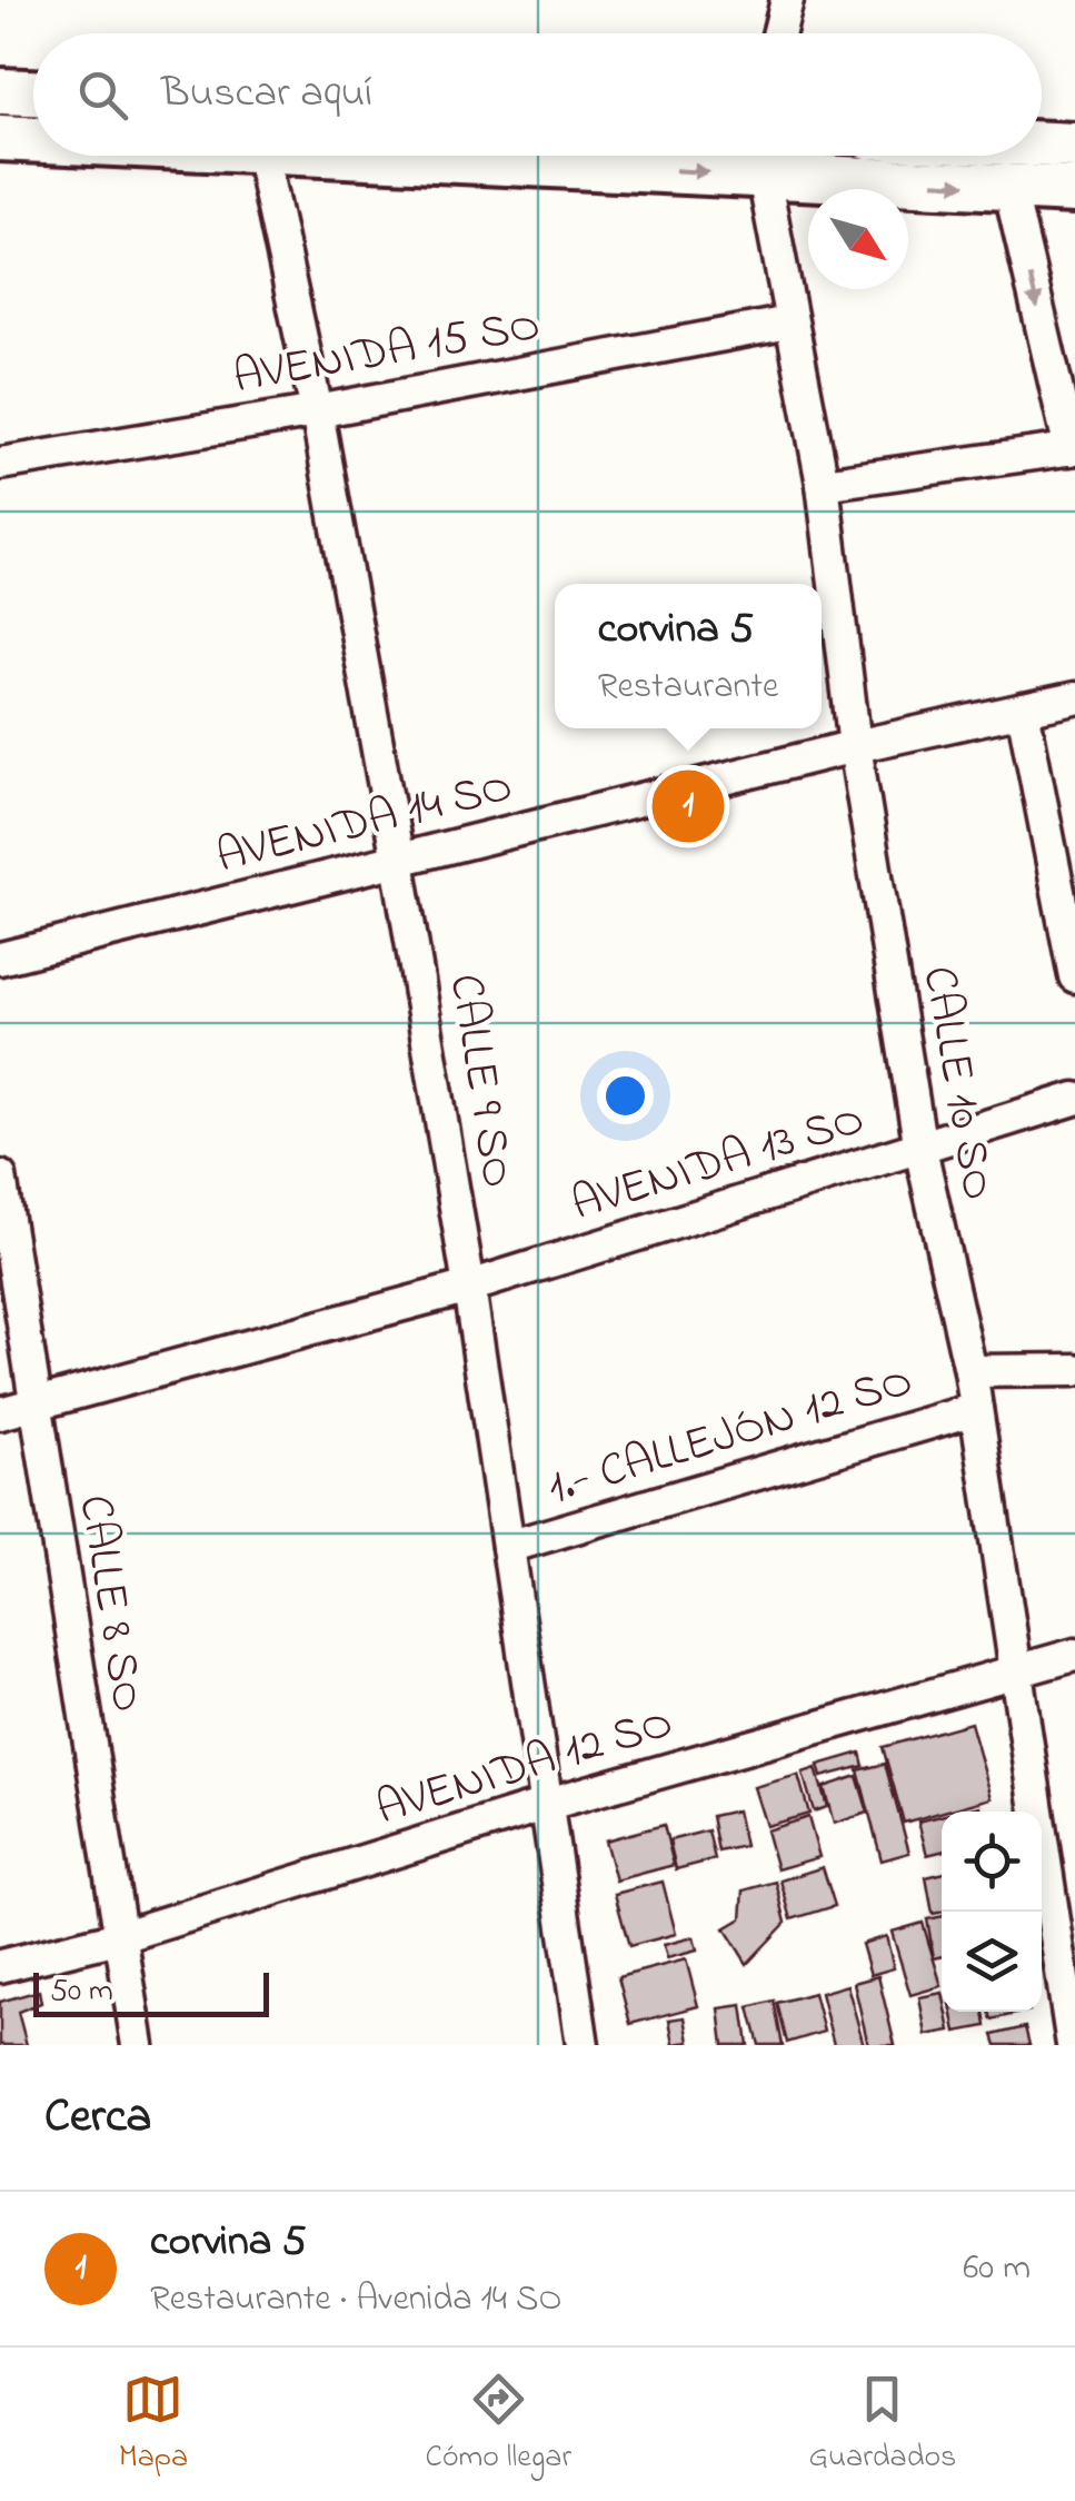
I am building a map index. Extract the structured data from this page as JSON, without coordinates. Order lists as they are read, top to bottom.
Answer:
{
  "streets": {
    "street": [
      "AVENIDA 15 SO",
      "AVENIDA 14 SO",
      "CALLE 9 SO",
      "CALLE 10 SO",
      "AVENIDA 13 SO",
      "1.- CALLEJÓN 12 SO",
      "CALLE 8 SO",
      "AVENIDA 12 SO"
    ]
  },
  "crossings": [
    ["AVENIDA 15 SO", "CALLE 9 SO"],
    ["AVENIDA 15 SO", "CALLE 10 SO"],
    ["AVENIDA 14 SO", "CALLE 9 SO"],
    ["AVENIDA 14 SO", "CALLE 10 SO"],
    ["CALLE 9 SO", "AVENIDA 13 SO"],
    ["CALLE 9 SO", "1.- CALLEJÓN 12 SO"],
    ["CALLE 9 SO", "AVENIDA 12 SO"],
    ["CALLE 10 SO", "AVENIDA 13 SO"],
    ["CALLE 10 SO", "1.- CALLEJÓN 12 SO"],
    ["CALLE 10 SO", "AVENIDA 12 SO"],
    ["AVENIDA 13 SO", "CALLE 8 SO"],
    ["CALLE 8 SO", "AVENIDA 12 SO"]
  ],
  "scale_bar": "50 m",
  "north": "bottom right",
  "page": {
    "search": "Buscar aquí",
    "popup": ["corvina 5", "Restaurante"],
    "pins": "1",
    "scale": "50 m",
    "heading": "Cerca",
    "list": [
      {
        "mark": "1",
        "name": "corvina 5",
        "note": "Restaurante · Avenida 14 SO",
        "value": "60 m"
      }
    ],
    "nav": ["Mapa", "Cómo llegar", "Guardados"]
  }
}
